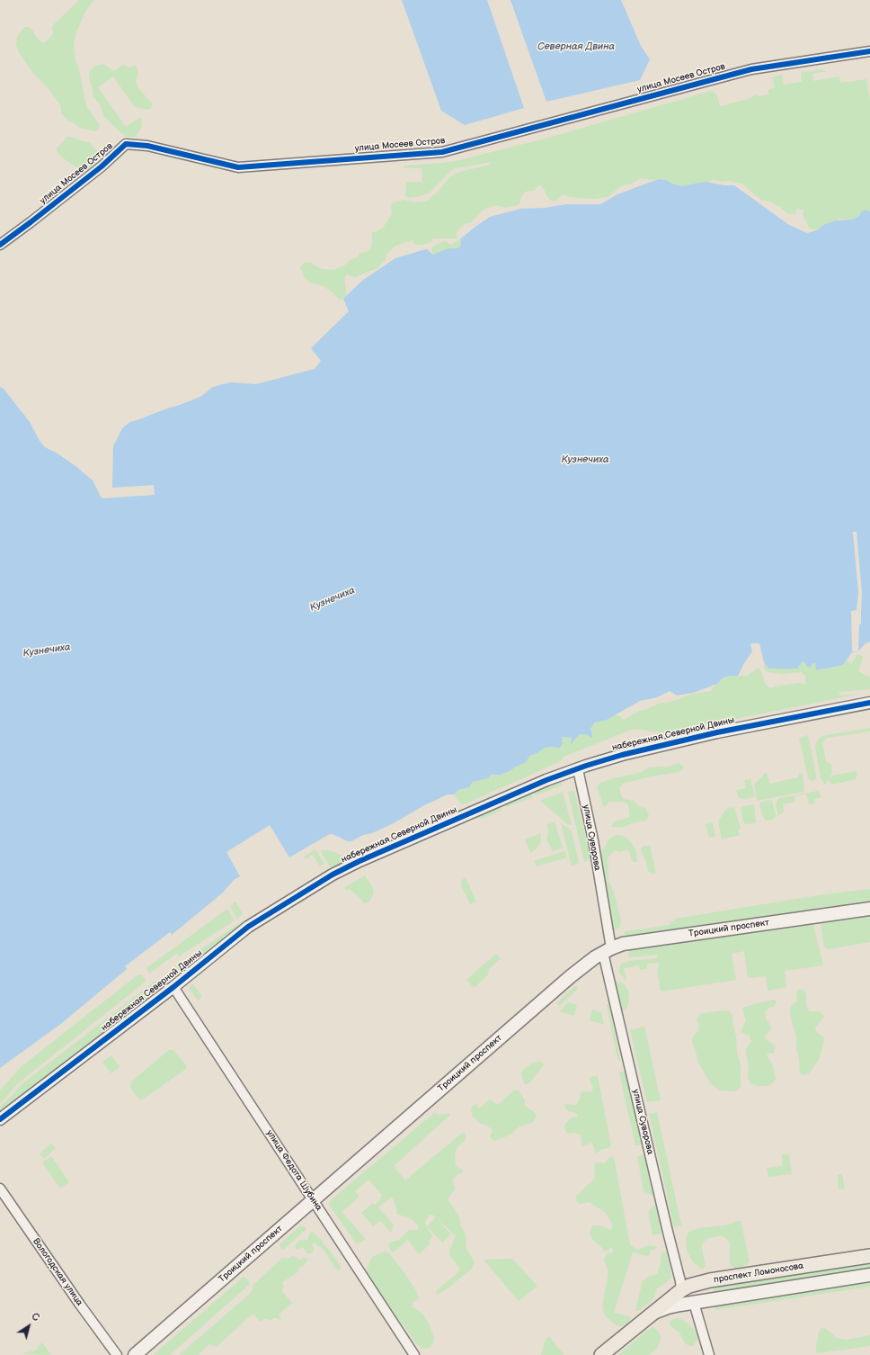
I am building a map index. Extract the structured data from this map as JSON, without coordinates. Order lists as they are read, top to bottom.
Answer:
{
  "streets": {
    "main road": ["Троицкий проспект", "проспект Ломоносова"],
    "street": [
      "улица Мосеев Остров",
      "набережная Северной Двины",
      "улица Суворова",
      "улица Федота Шубина",
      "Вологодская улица"
    ]
  },
  "crossings": [
    ["набережная Северной Двины", "улица Суворова"],
    ["набережная Северной Двины", "улица Федота Шубина"],
    ["улица Суворова", "Троицкий проспект"],
    ["улица Суворова", "проспект Ломоносова"],
    ["Троицкий проспект", "улица Федота Шубина"]
  ],
  "water": ["Северная Двина", "Кузнечиха"],
  "north": "top right"
}
